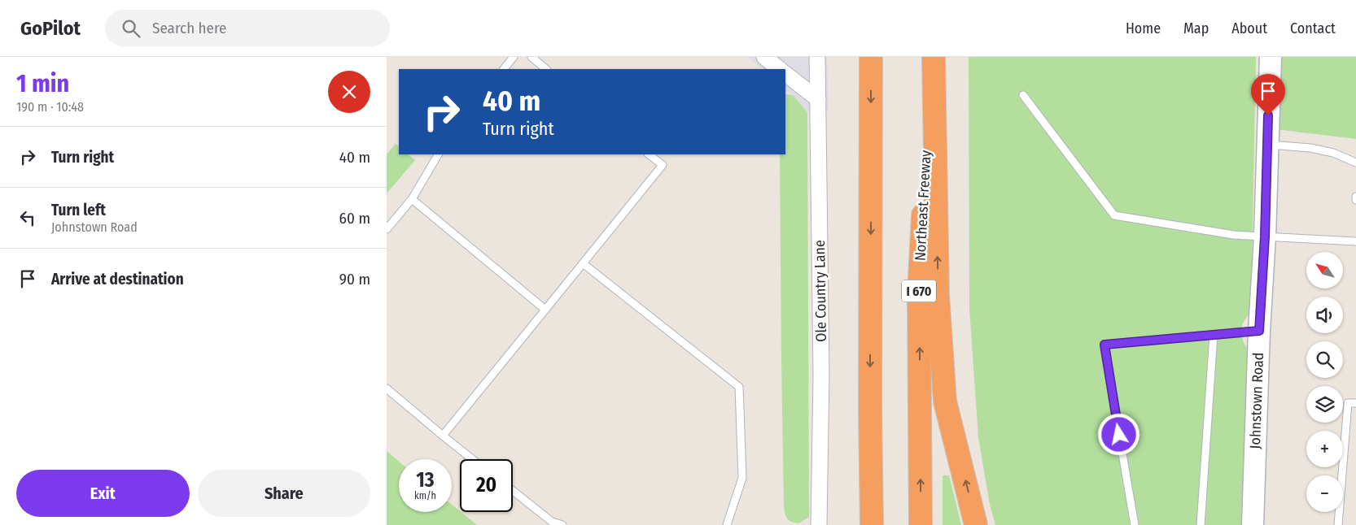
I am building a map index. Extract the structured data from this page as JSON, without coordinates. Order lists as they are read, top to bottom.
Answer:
{
  "streets": {
    "highway": ["Northeast Freeway", "I 670"],
    "main road": ["Johnstown Road"],
    "street": ["Ole Country Lane"]
  },
  "north": "top left",
  "page": {
    "header": "GoPilot",
    "search": "Search here",
    "nav": [
      "Home",
      "Map",
      "About",
      "Contact"
    ],
    "heading": ["1 min", "190 m · 10:48"],
    "turn": ["40 m", "Turn right"],
    "list": [
      {
        "name": "Turn right",
        "value": "40 m"
      },
      {
        "name": "Turn left",
        "note": "Johnstown Road",
        "value": "60 m"
      },
      {
        "name": "Arrive at destination",
        "value": "90 m"
      }
    ],
    "map_buttons": ["+", "−"],
    "speed": "13 km/h",
    "limit": "20",
    "buttons": ["Exit", "Share"]
  }
}
